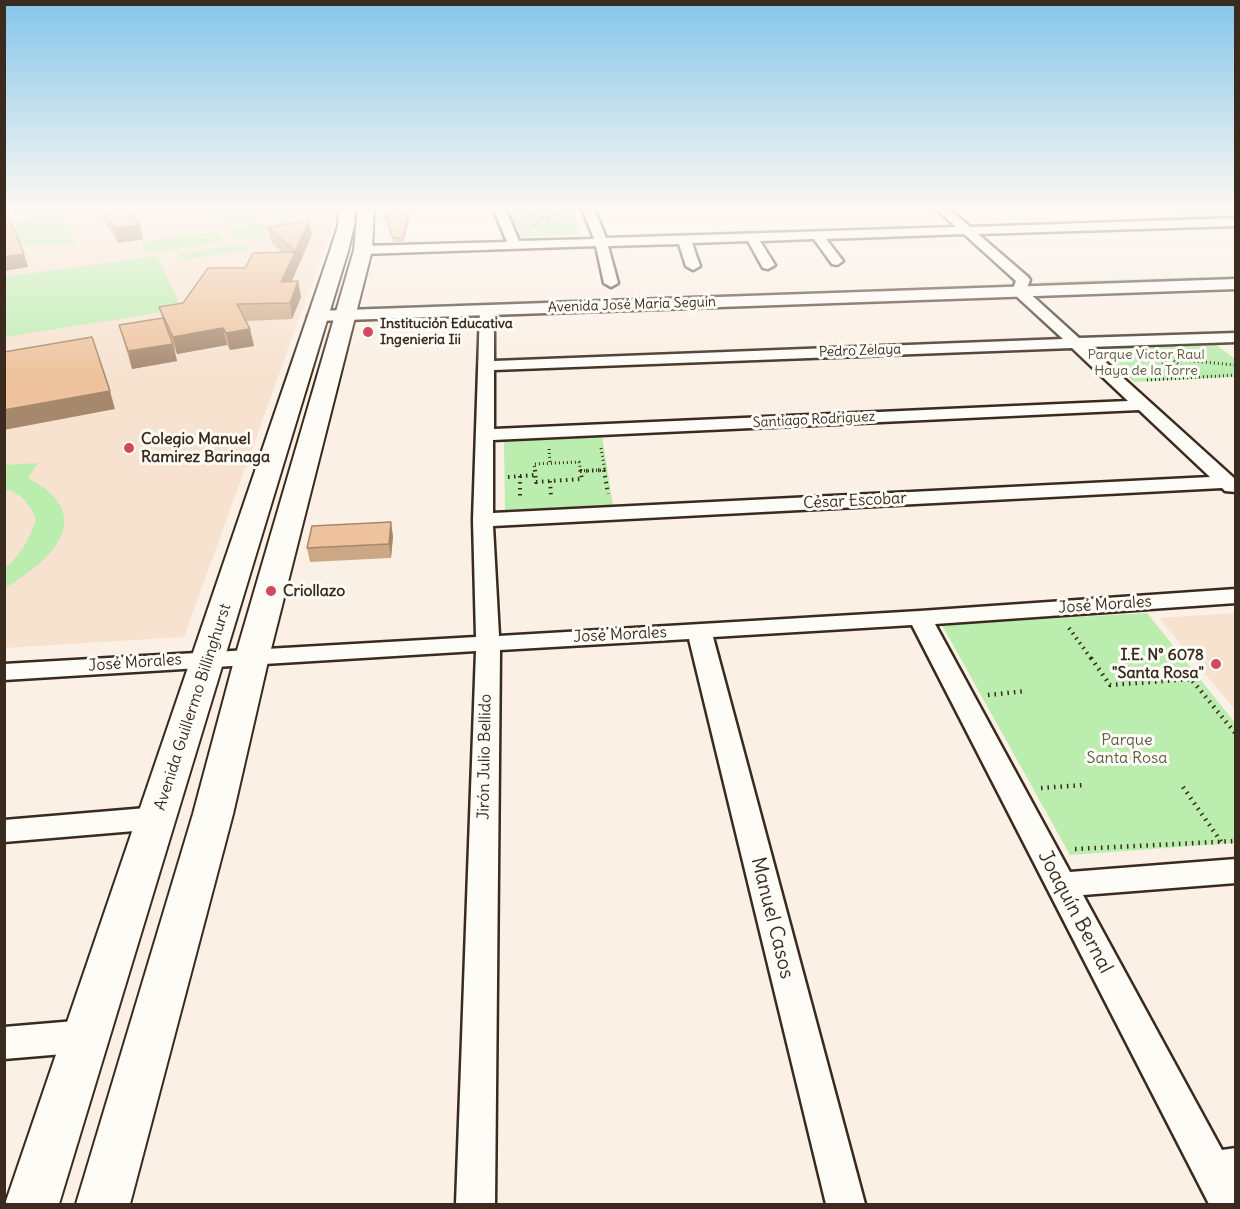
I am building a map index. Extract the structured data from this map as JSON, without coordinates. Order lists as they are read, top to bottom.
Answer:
{
  "streets": {
    "main road": ["Avenida Guillermo Billinghurst"],
    "street": [
      "Avenida José María Seguín",
      "Pedro Zelaya",
      "Santiago Rodríguez",
      "César Escobar",
      "José Morales",
      "Jirón Julio Bellido",
      "Joaquín Bernal",
      "Manuel Casos"
    ]
  },
  "crossings": [
    ["Avenida José María Seguín", "Avenida Guillermo Billinghurst"],
    ["Avenida José María Seguín", "Jirón Julio Bellido"],
    ["Pedro Zelaya", "Jirón Julio Bellido"],
    ["Santiago Rodríguez", "Jirón Julio Bellido"],
    ["César Escobar", "Jirón Julio Bellido"],
    ["José Morales", "Avenida Guillermo Billinghurst"],
    ["José Morales", "Jirón Julio Bellido"],
    ["José Morales", "Joaquín Bernal"],
    ["José Morales", "Manuel Casos"]
  ],
  "parks": ["Parque Victor Raul Haya de la Torre", "Parque Santa Rosa"],
  "places": [
    "Institución Educativa Ingenieria Iii",
    "Colegio Manuel Ramirez Barinaga",
    "Criollazo",
    "I.E. N° 6078 \"Santa Rosa\""
  ]
}
